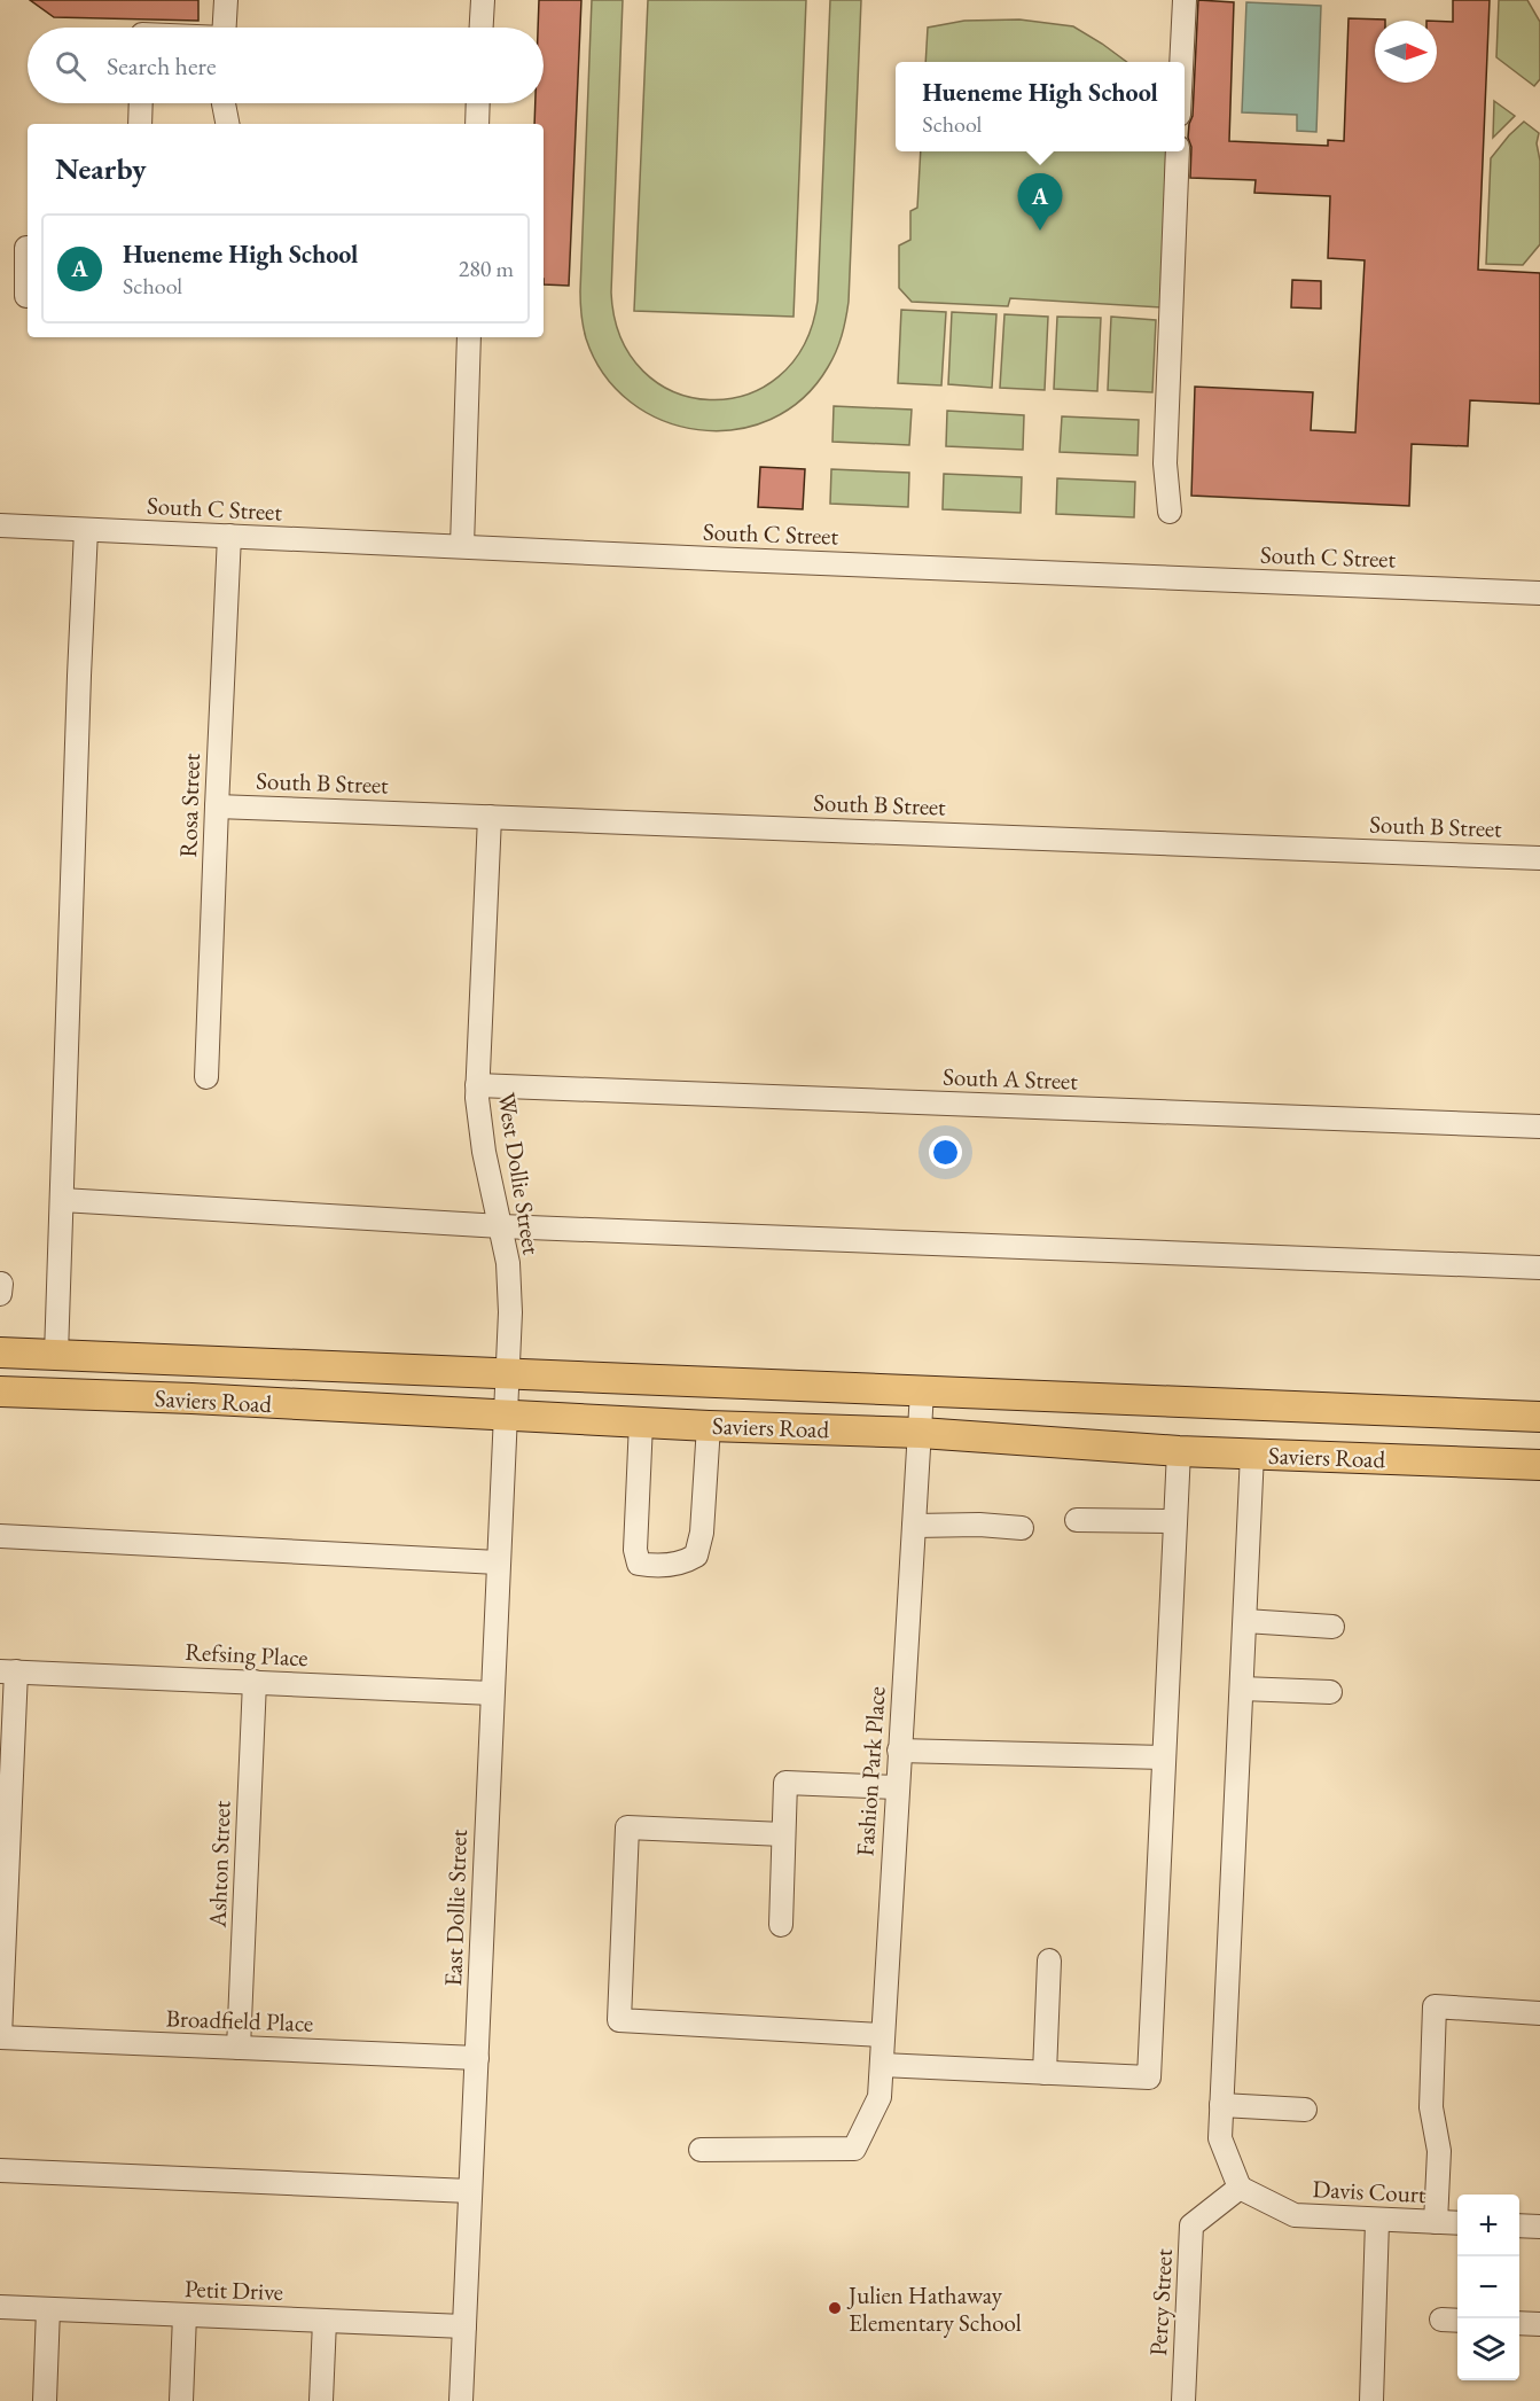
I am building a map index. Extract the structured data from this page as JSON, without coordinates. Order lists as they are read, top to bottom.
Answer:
{
  "streets": {
    "main road": ["Saviers Road"],
    "street": [
      "South C Street",
      "South B Street",
      "Rosa Street",
      "South A Street",
      "West Dollie Street",
      "Refsing Place",
      "Fashion Park Place",
      "Ashton Street",
      "East Dollie Street",
      "Broadfield Place",
      "Davis Court",
      "Petit Drive",
      "Percy Street"
    ]
  },
  "crossings": [
    ["South C Street", "Rosa Street"],
    ["South B Street", "Rosa Street"],
    ["South B Street", "West Dollie Street"],
    ["South A Street", "West Dollie Street"],
    ["West Dollie Street", "Saviers Road"],
    ["West Dollie Street", "East Dollie Street"],
    ["Saviers Road", "Fashion Park Place"],
    ["Saviers Road", "East Dollie Street"],
    ["Refsing Place", "Ashton Street"],
    ["Refsing Place", "East Dollie Street"],
    ["Ashton Street", "Broadfield Place"],
    ["East Dollie Street", "Broadfield Place"],
    ["East Dollie Street", "Petit Drive"],
    ["Davis Court", "Percy Street"]
  ],
  "places": ["Julien Hathaway Elementary School"],
  "north": "right",
  "page": {
    "search": "Search here",
    "popup": ["Hueneme High School", "School"],
    "heading": "Nearby",
    "pins": "A",
    "list": [
      {
        "mark": "A",
        "name": "Hueneme High School",
        "note": "School",
        "value": "280 m"
      }
    ],
    "map_buttons": ["+", "−"]
  }
}
